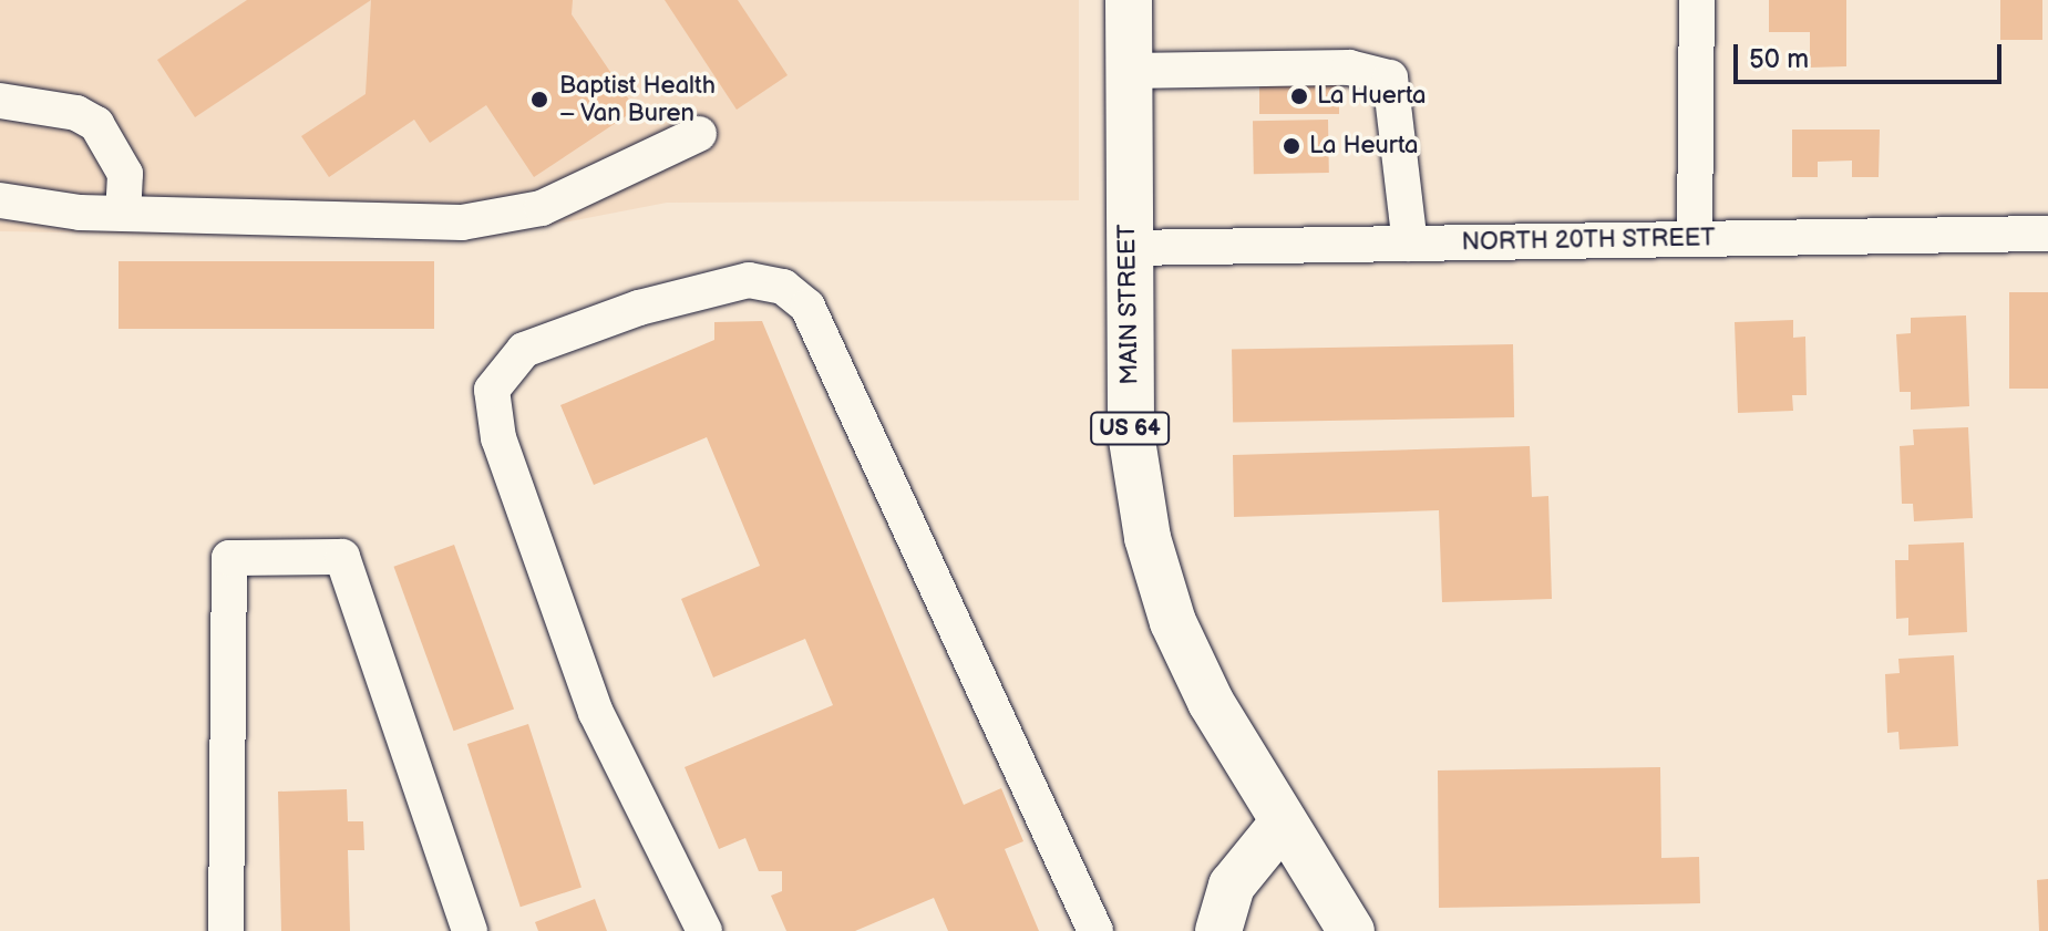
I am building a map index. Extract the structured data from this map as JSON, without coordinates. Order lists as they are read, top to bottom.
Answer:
{
  "streets": {
    "main road": ["MAIN STREET", "US 64"],
    "street": ["NORTH 20TH STREET"]
  },
  "crossings": [
    ["NORTH 20TH STREET", "MAIN STREET"],
    ["MAIN STREET", "US 64"]
  ],
  "places": ["La Huerta", "Baptist Health – Van Buren", "La Heurta"],
  "scale_bar": "50 m"
}
